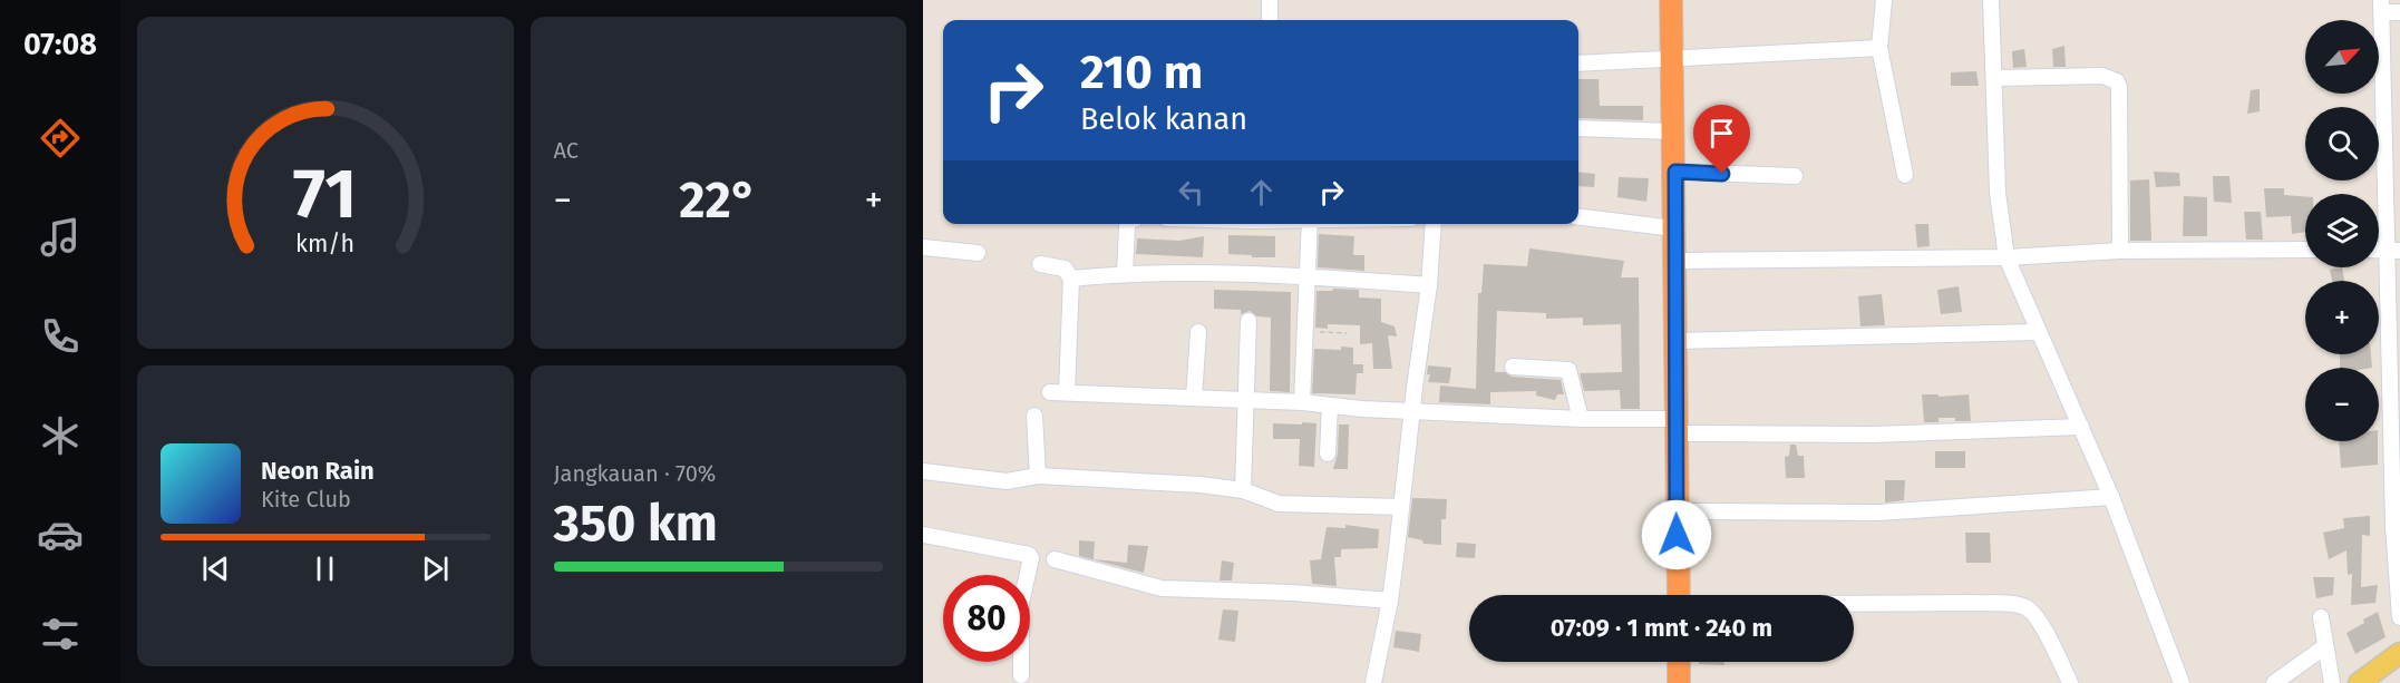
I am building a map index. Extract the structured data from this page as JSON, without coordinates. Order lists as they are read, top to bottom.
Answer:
{
  "north": "top right",
  "page": {
    "tabs": "07:08",
    "tile": [
      "AC",
      ["Jangkauan · 70%", "350 km"]
    ],
    "map_buttons": ["+", "−"],
    "turn": ["210 m", "Belok kanan"],
    "heat": ["−", "22°", "+"],
    "song": ["Neon Rain", "Kite Club"],
    "limit": "80",
    "trip": "07:09 · 1 mnt · 240 m",
    "gauge": ["71", "km/h"]
  }
}
